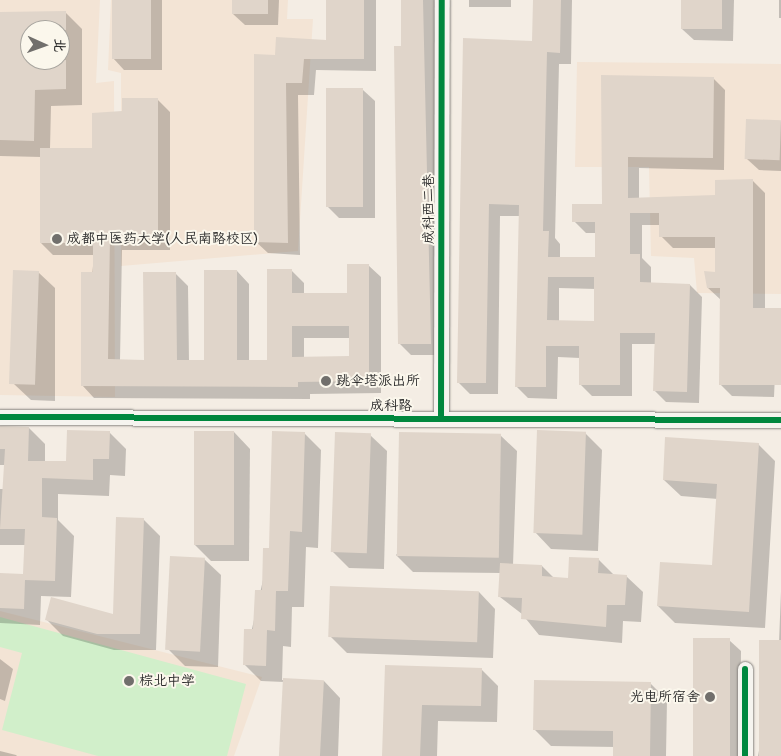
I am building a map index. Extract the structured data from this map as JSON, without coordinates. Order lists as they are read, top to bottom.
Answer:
{
  "streets": {
    "street": ["成科西二巷", "成科路"]
  },
  "crossings": [
    ["成科西二巷", "成科路"]
  ],
  "places": [
    "成都中医药大学(人民南路校区)",
    "跳伞塔派出所",
    "棕北中学",
    "光电所宿舍"
  ],
  "north": "right"
}
